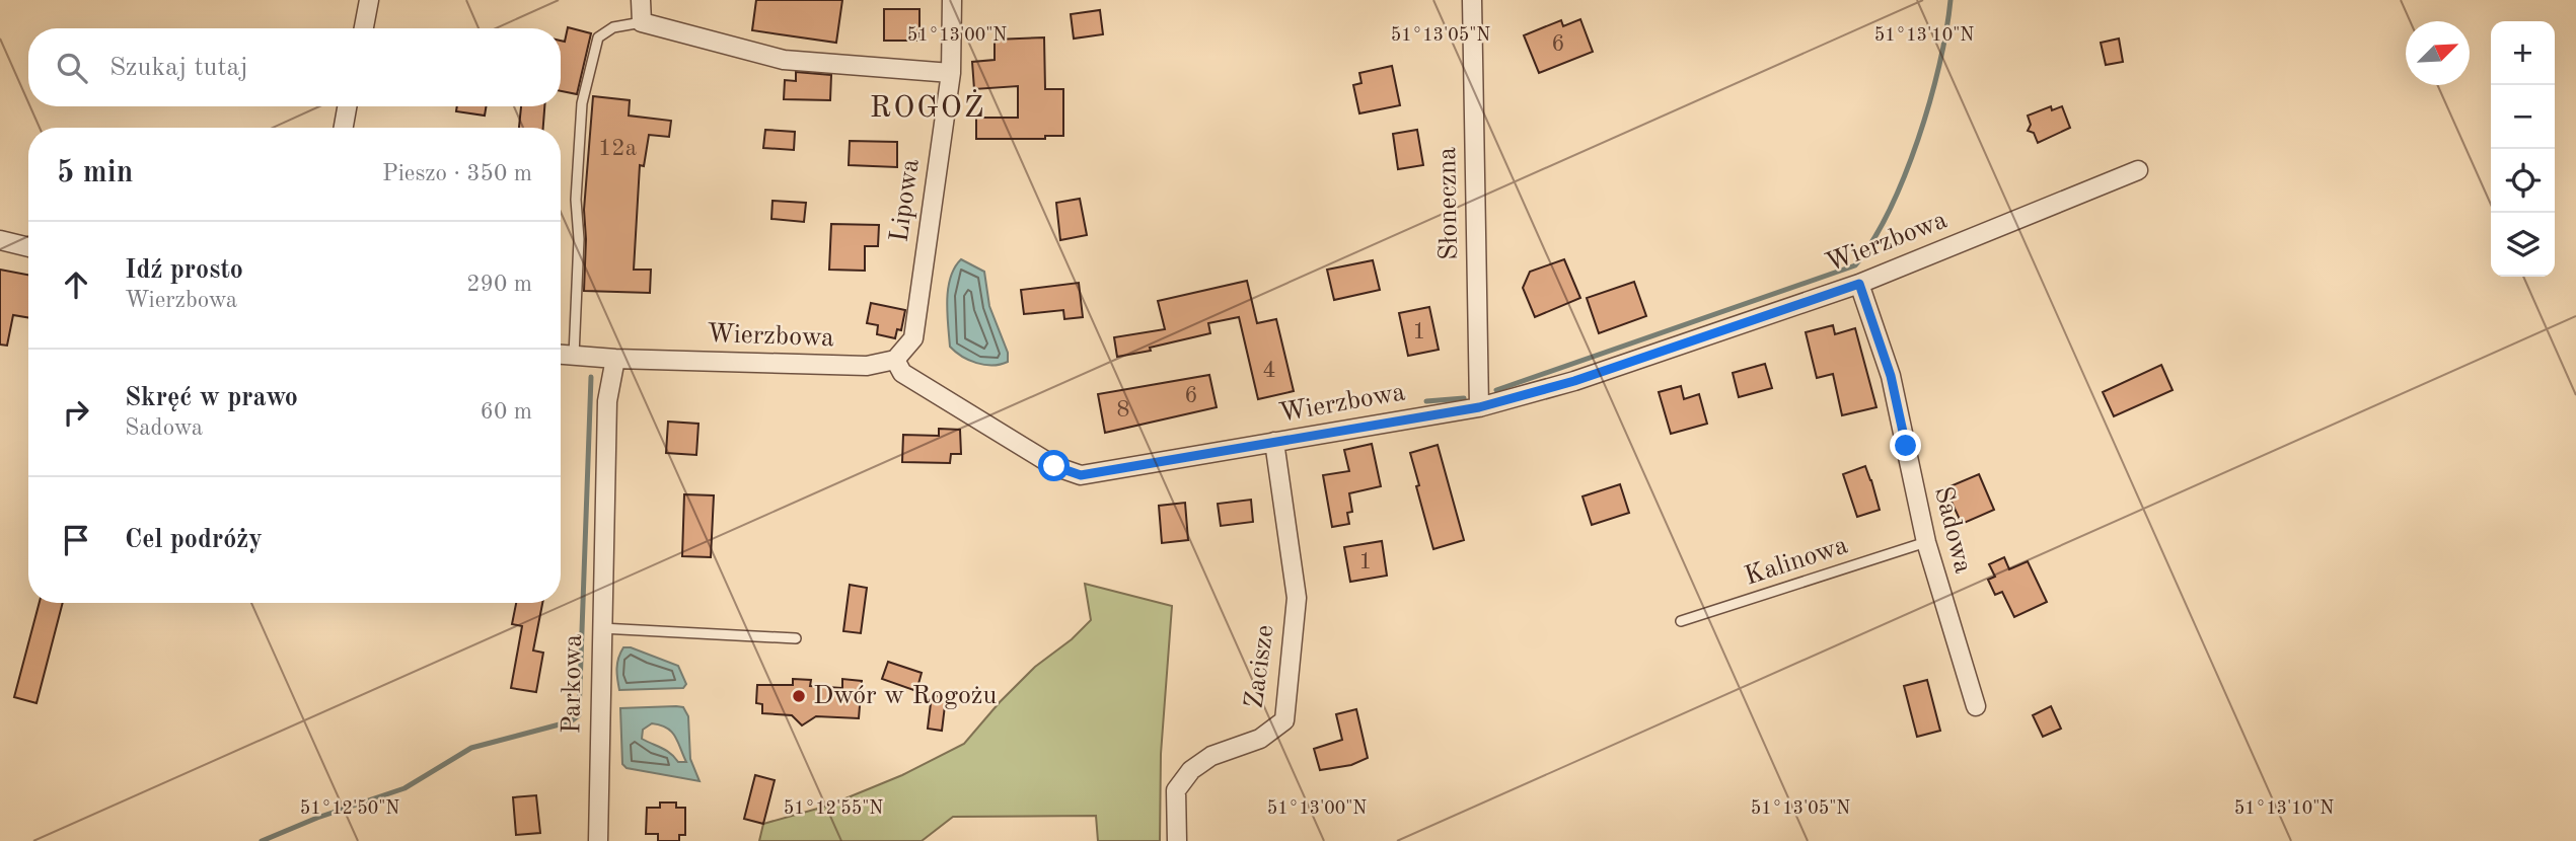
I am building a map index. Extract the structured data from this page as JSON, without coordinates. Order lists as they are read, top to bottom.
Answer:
{
  "streets": {
    "street": [
      "Lipowa",
      "Słoneczna",
      "Wierzbowa",
      "Sadowa",
      "Zacisze",
      "Parkowa"
    ],
    "lane": ["Kalinowa"]
  },
  "crossings": [
    ["Lipowa", "Wierzbowa"],
    ["Słoneczna", "Wierzbowa"],
    ["Wierzbowa", "Sadowa"],
    ["Wierzbowa", "Zacisze"],
    ["Wierzbowa", "Parkowa"],
    ["Sadowa", "Kalinowa"]
  ],
  "districts": ["ROGOŻ"],
  "places": ["Dwór w Rogożu"],
  "house_numbers": [
    "6",
    "12a",
    "1",
    "4",
    "6",
    "8",
    "1"
  ],
  "north": "top right",
  "page": {
    "map_buttons": ["+", "−"],
    "search": "Szukaj tutaj",
    "heading": ["5 min", "Pieszo · 350 m"],
    "list": [
      ["Idź prosto", "Wierzbowa", "290 m"],
      ["Skręć w prawo", "Sadowa", "60 m"],
      "Cel podróży"
    ]
  },
  "coordinates": [
    "51°13'00\"N",
    "51°13'05\"N",
    "51°13'10\"N",
    "51°12'50\"N",
    "51°12'55\"N"
  ]
}
